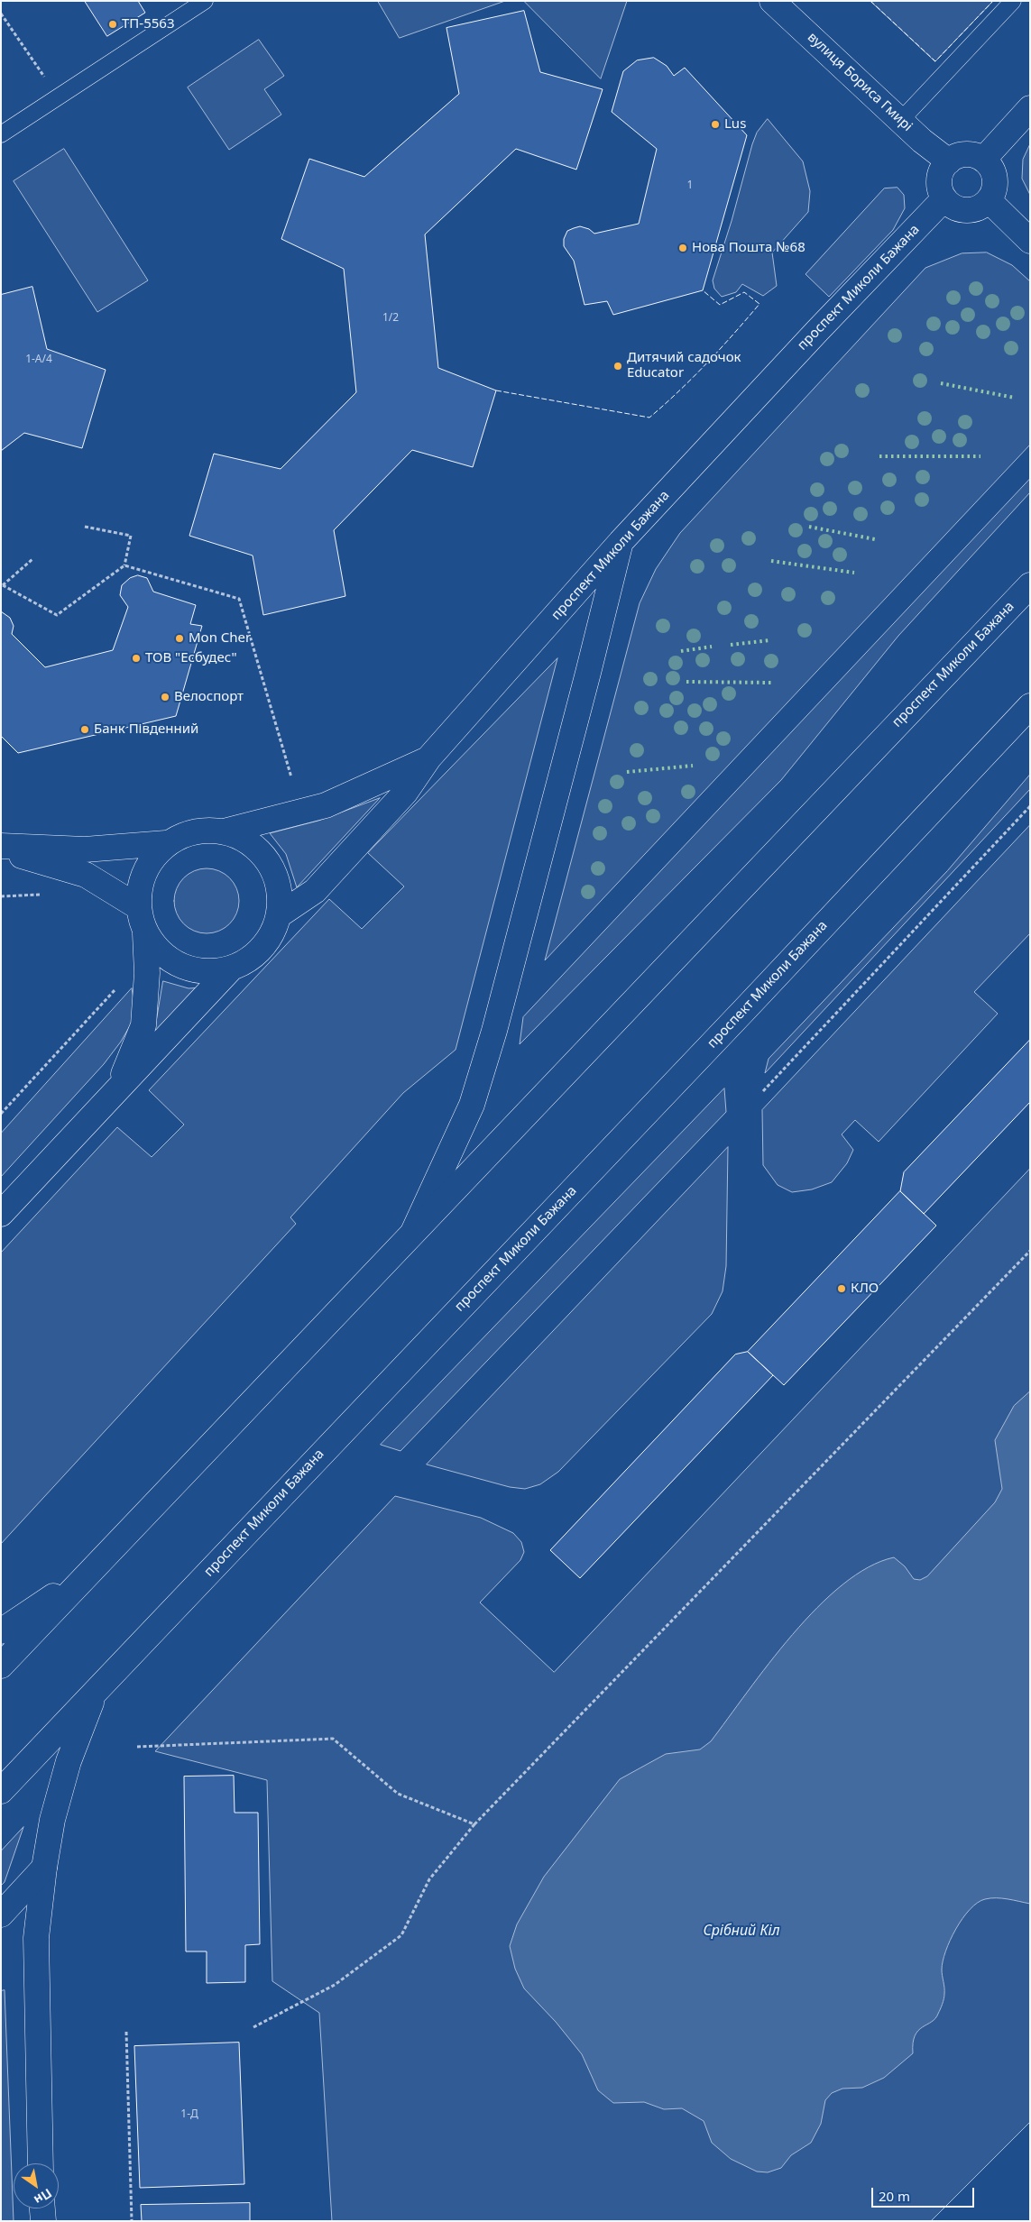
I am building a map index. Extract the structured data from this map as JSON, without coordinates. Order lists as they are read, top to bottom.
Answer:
{
  "streets": {
    "main road": ["вулиця Бориса Гмирі", "проспект Миколи Бажана"]
  },
  "crossings": [
    ["вулиця Бориса Гмирі", "проспект Миколи Бажана"]
  ],
  "water": ["Срібний Кіл"],
  "places": [
    "ТП-5563",
    "Lus",
    "Нова Пошта №68",
    "Дитячий садочок Educator",
    "Mon Cher",
    "ТОВ \"Есбудес\"",
    "Велоспорт",
    "Банк Південний",
    "КЛО"
  ],
  "house_numbers": [
    "1",
    "1/2",
    "1-А/4",
    "1-Д"
  ],
  "scale_bar": "20 m",
  "north": "bottom right"
}
